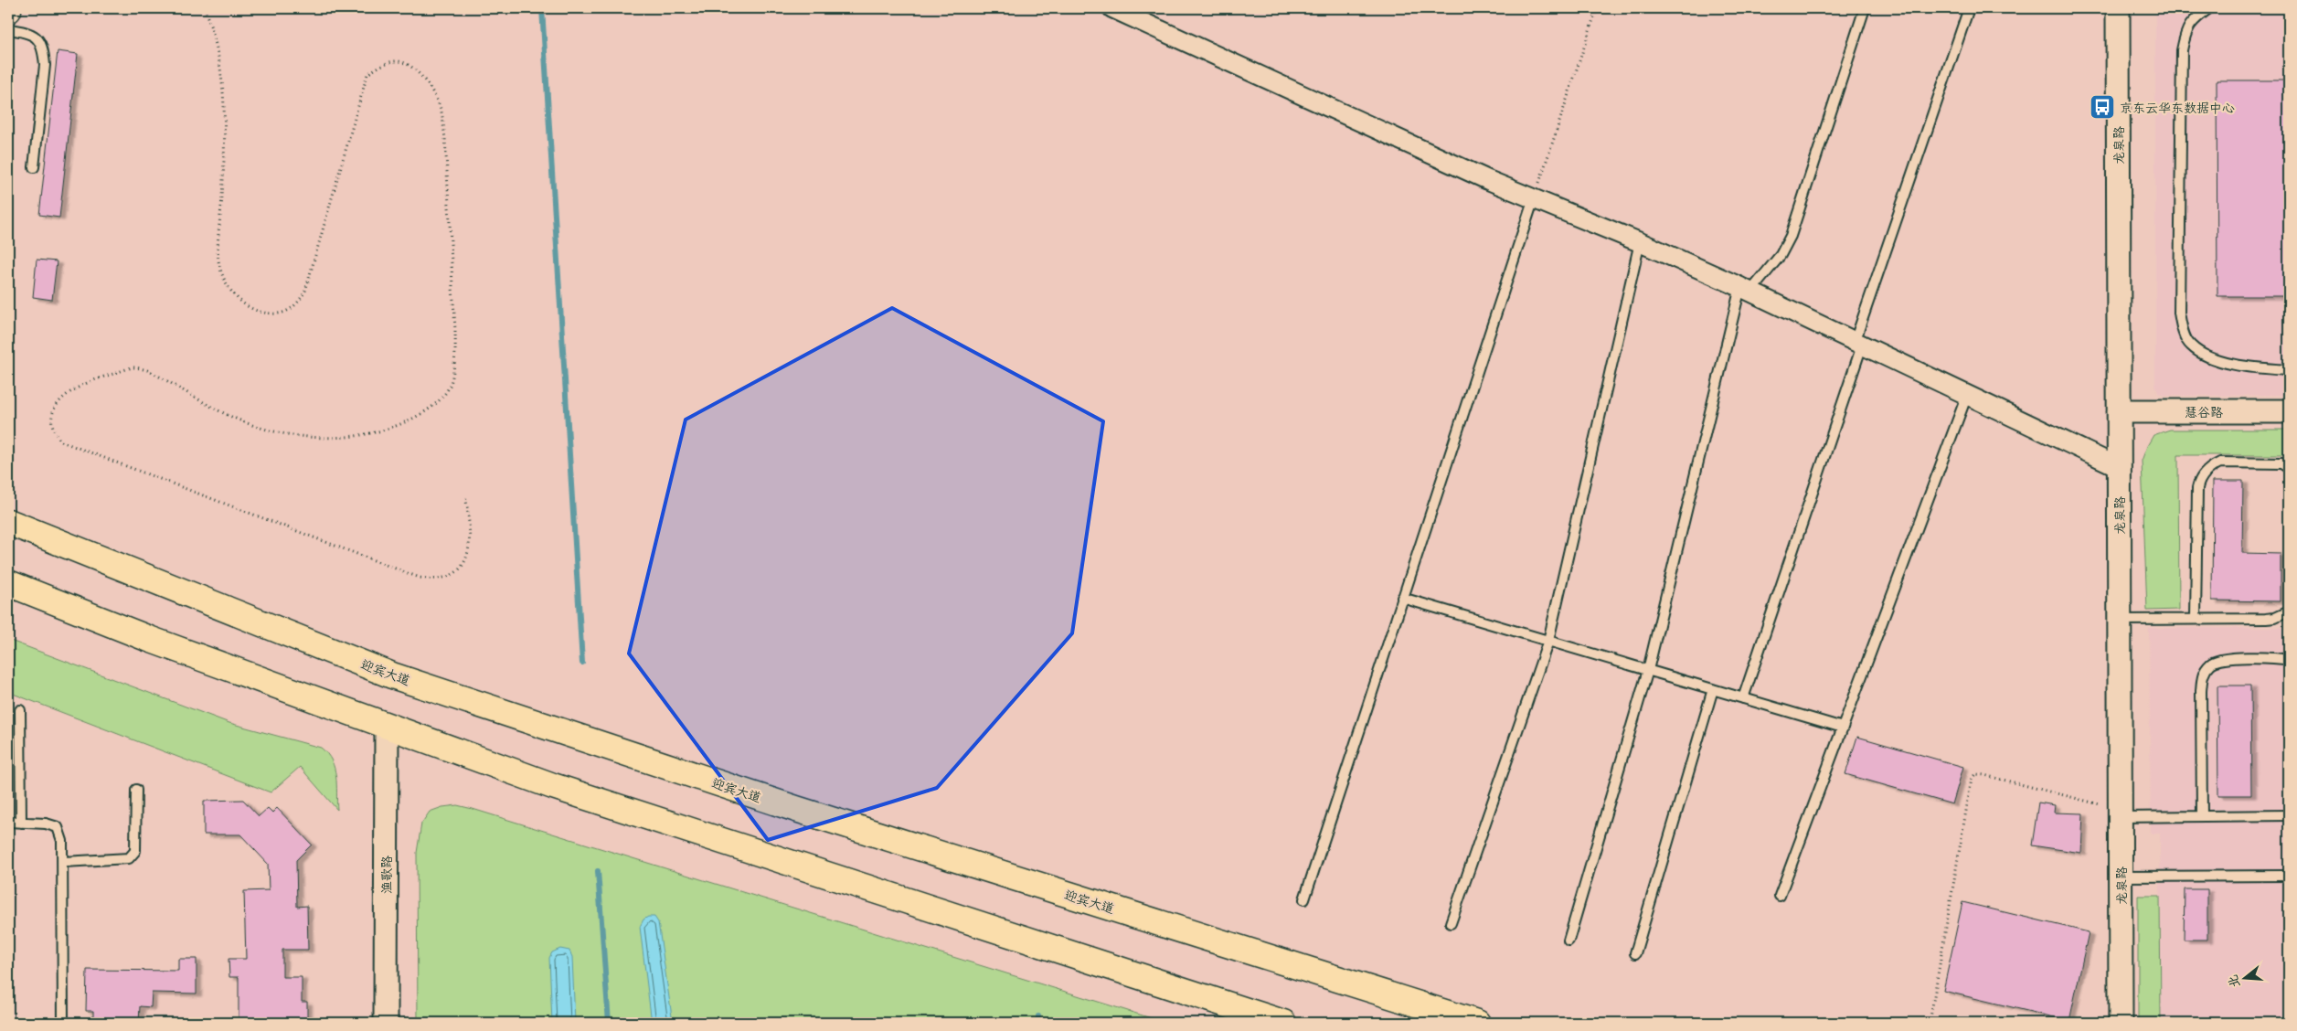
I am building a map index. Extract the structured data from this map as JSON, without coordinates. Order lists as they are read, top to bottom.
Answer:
{
  "streets": {
    "highway": ["迎宾大道"],
    "street": ["龙泉路", "慧谷路", "渔歌路"]
  },
  "crossings": [
    ["龙泉路", "慧谷路"]
  ],
  "places": {
    "bus stop": ["京东云华东数据中心"]
  },
  "north": "left"
}
